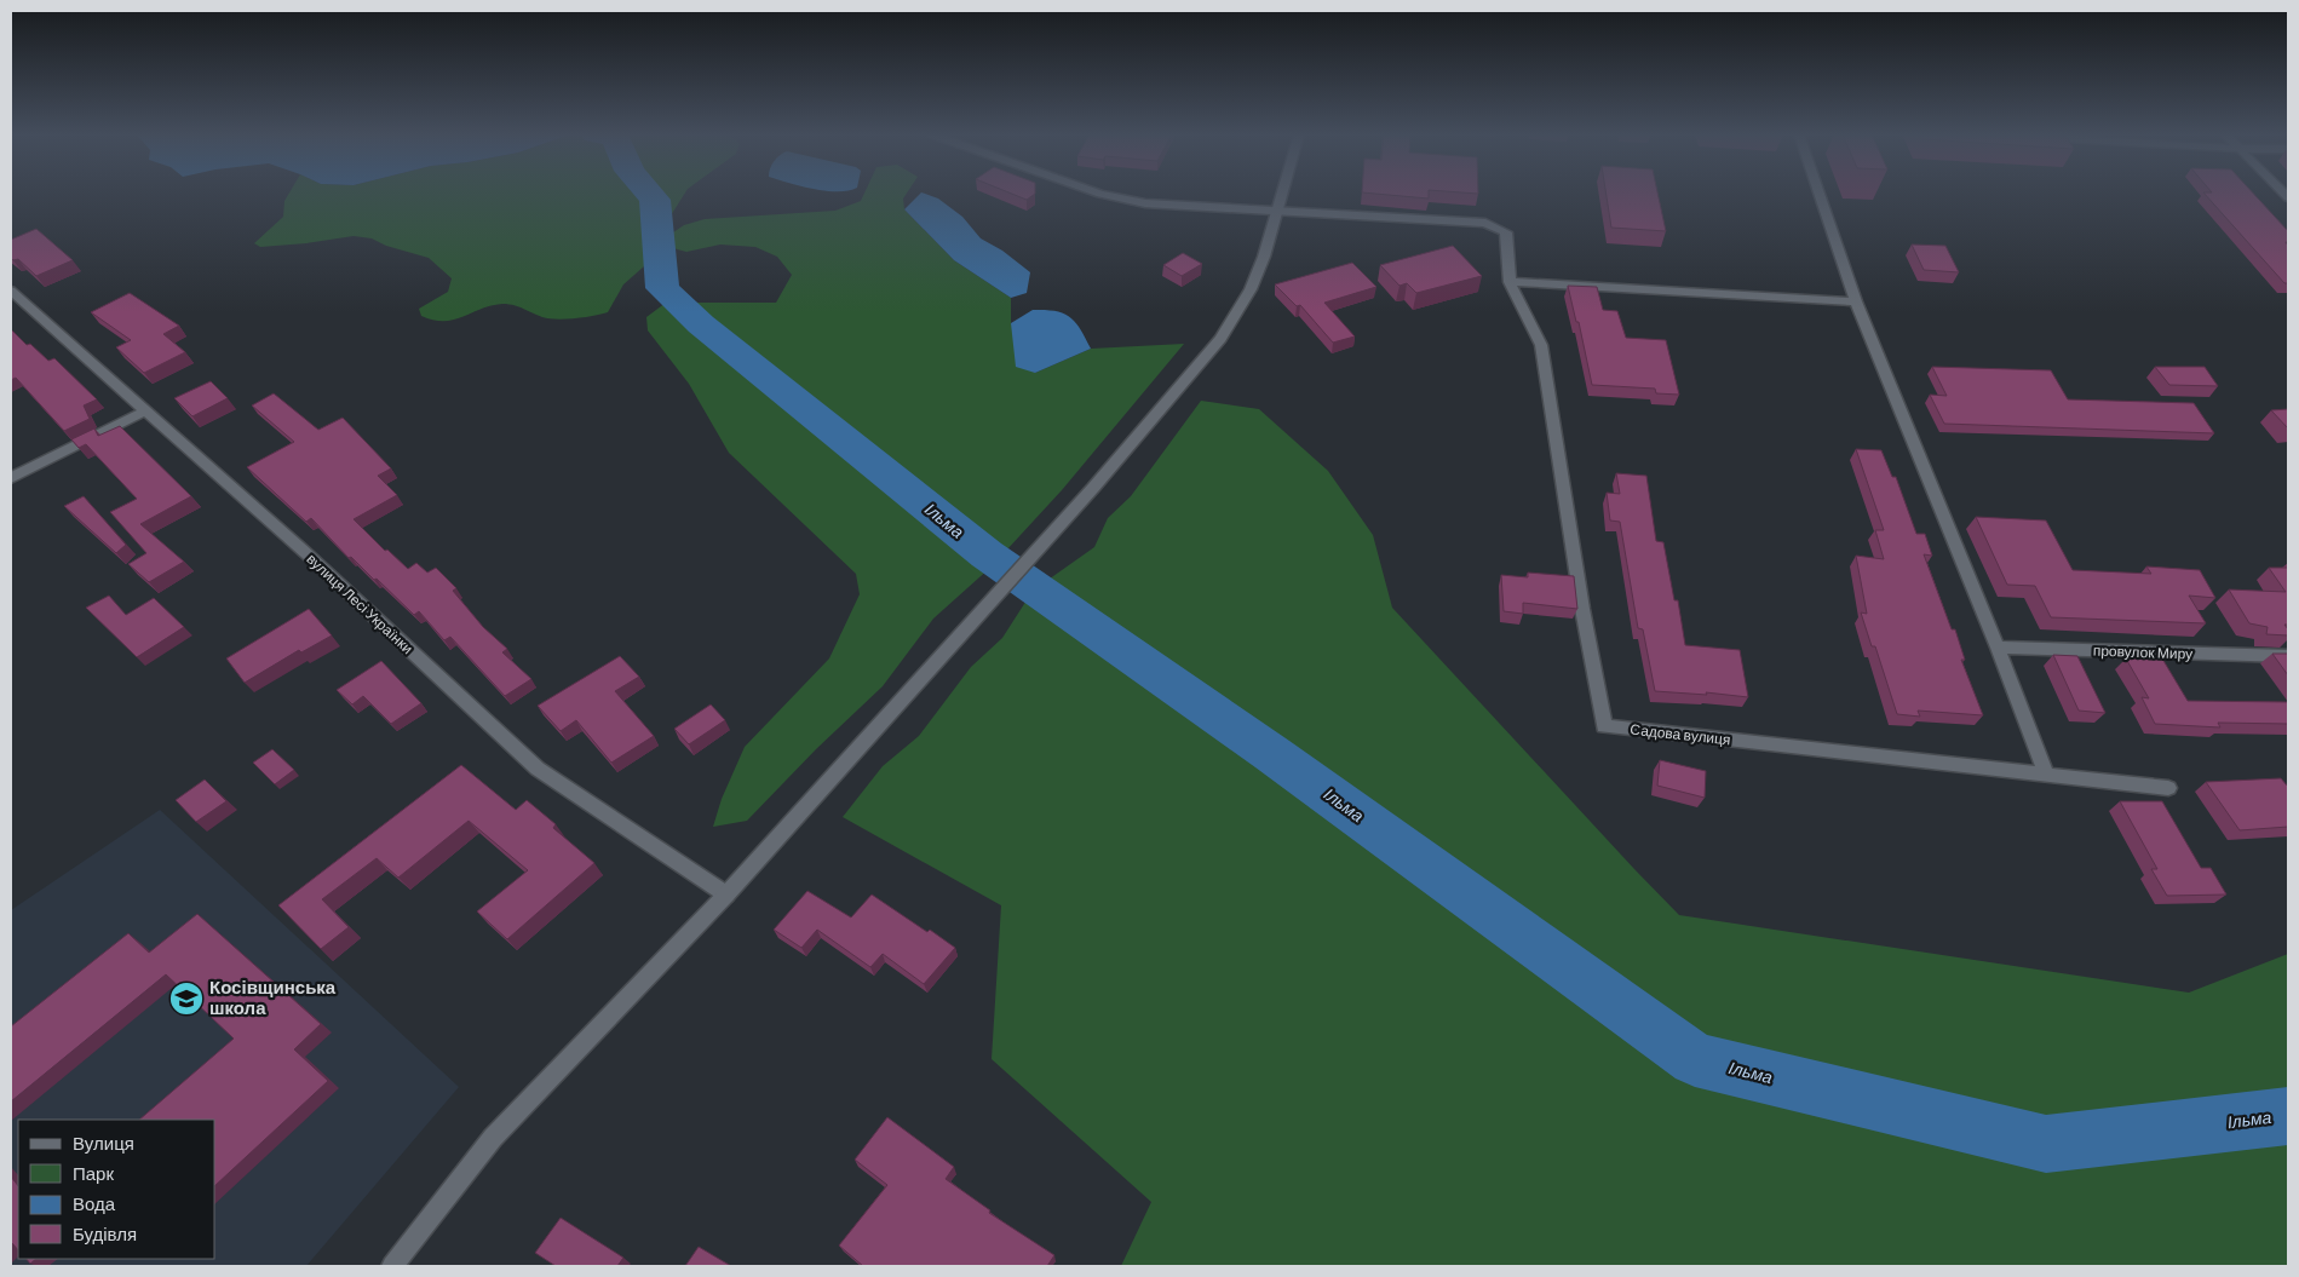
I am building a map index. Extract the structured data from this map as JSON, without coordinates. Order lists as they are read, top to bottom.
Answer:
{
  "streets": {
    "street": ["вулиця Лесі Українки", "провулок Миру", "Садова вулиця"]
  },
  "water": ["Ільма"],
  "places": {
    "school or university": ["Косівщинська школа"]
  },
  "legend": [
    "Вулиця",
    "Парк",
    "Вода",
    "Будівля"
  ]
}
